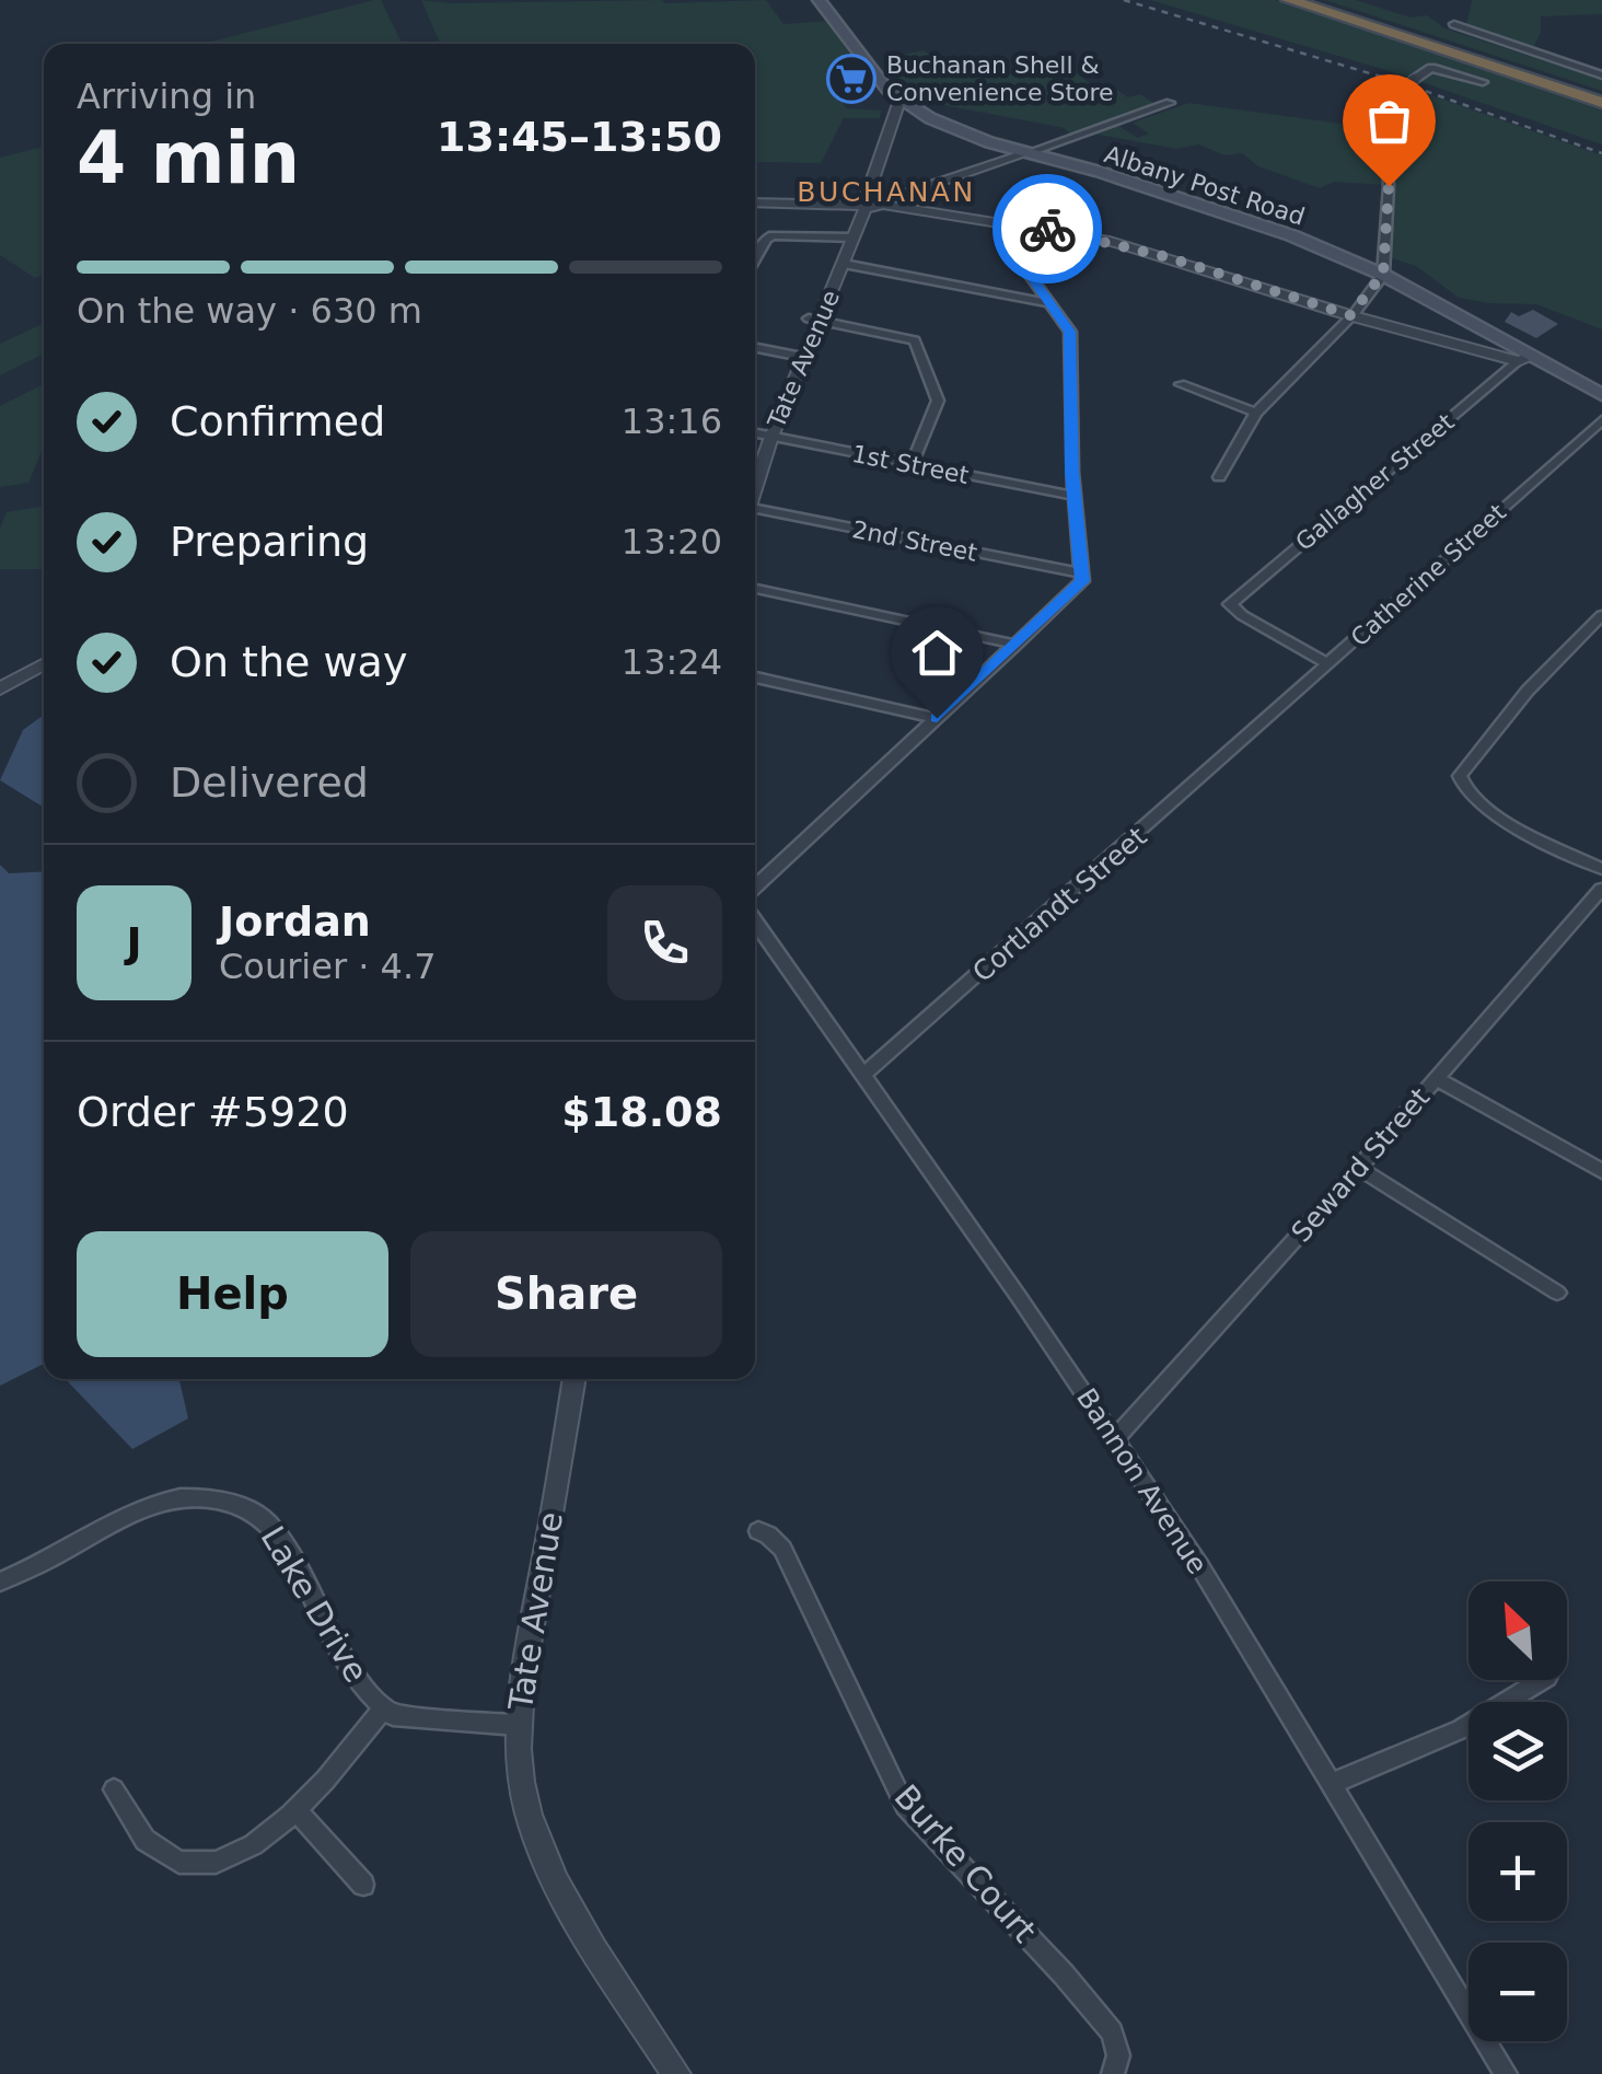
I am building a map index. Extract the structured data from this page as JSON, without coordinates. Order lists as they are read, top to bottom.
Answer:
{
  "streets": {
    "main road": ["Albany Post Road"],
    "street": [
      "Tate Avenue",
      "1st Street",
      "Gallagher Street",
      "2nd Street",
      "Catherine Street",
      "Cortlandt Street",
      "Seward Street",
      "Bannon Avenue",
      "Lake Drive",
      "Burke Court"
    ]
  },
  "crossings": [
    ["Albany Post Road", "Tate Avenue"],
    ["Albany Post Road", "Gallagher Street"],
    ["Tate Avenue", "1st Street"],
    ["Catherine Street", "Cortlandt Street"],
    ["Cortlandt Street", "Bannon Avenue"],
    ["Seward Street", "Bannon Avenue"]
  ],
  "districts": ["BUCHANAN"],
  "places": {
    "supermarket": ["Buchanan Shell & Convenience Store"]
  },
  "north": "top left",
  "page": {
    "heading": ["4 min", "Arriving in", "13:45–13:50"],
    "panel": [
      "Jordan",
      "Courier · 4.7",
      "Order #5920",
      "$18.08"
    ],
    "bar": "On the way · 630 m",
    "list": [
      ["Confirmed", "13:16"],
      ["Preparing", "13:20"],
      ["On the way", "13:24"],
      "Delivered"
    ],
    "round": "J",
    "buttons": ["Help", "Share"],
    "map_buttons": ["+", "−"]
  }
}
